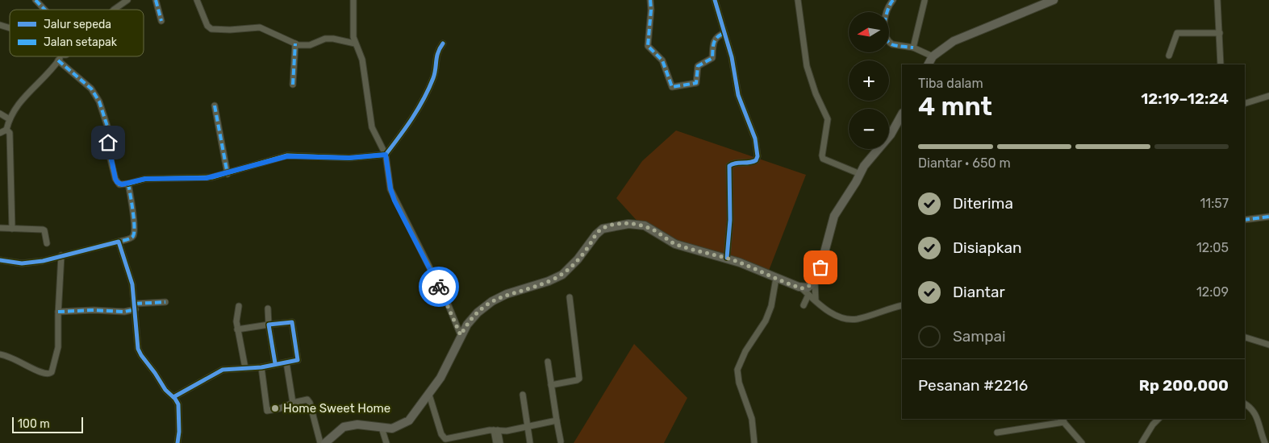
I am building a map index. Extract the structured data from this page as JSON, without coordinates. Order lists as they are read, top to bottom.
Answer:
{
  "places": ["Home Sweet Home"],
  "legend": ["Jalur sepeda", "Jalan setapak"],
  "scale_bar": "100 m",
  "north": "left",
  "page": {
    "map_buttons": ["+", "−"],
    "heading": ["4 mnt", "Tiba dalam", "12:19–12:24"],
    "panel": ["Pesanan #2216", "Rp 200,000"],
    "bar": "Diantar · 650 m",
    "list": [
      ["Diterima", "11:57"],
      ["Disiapkan", "12:05"],
      ["Diantar", "12:09"],
      "Sampai"
    ],
    "scale": "100 m"
  }
}
